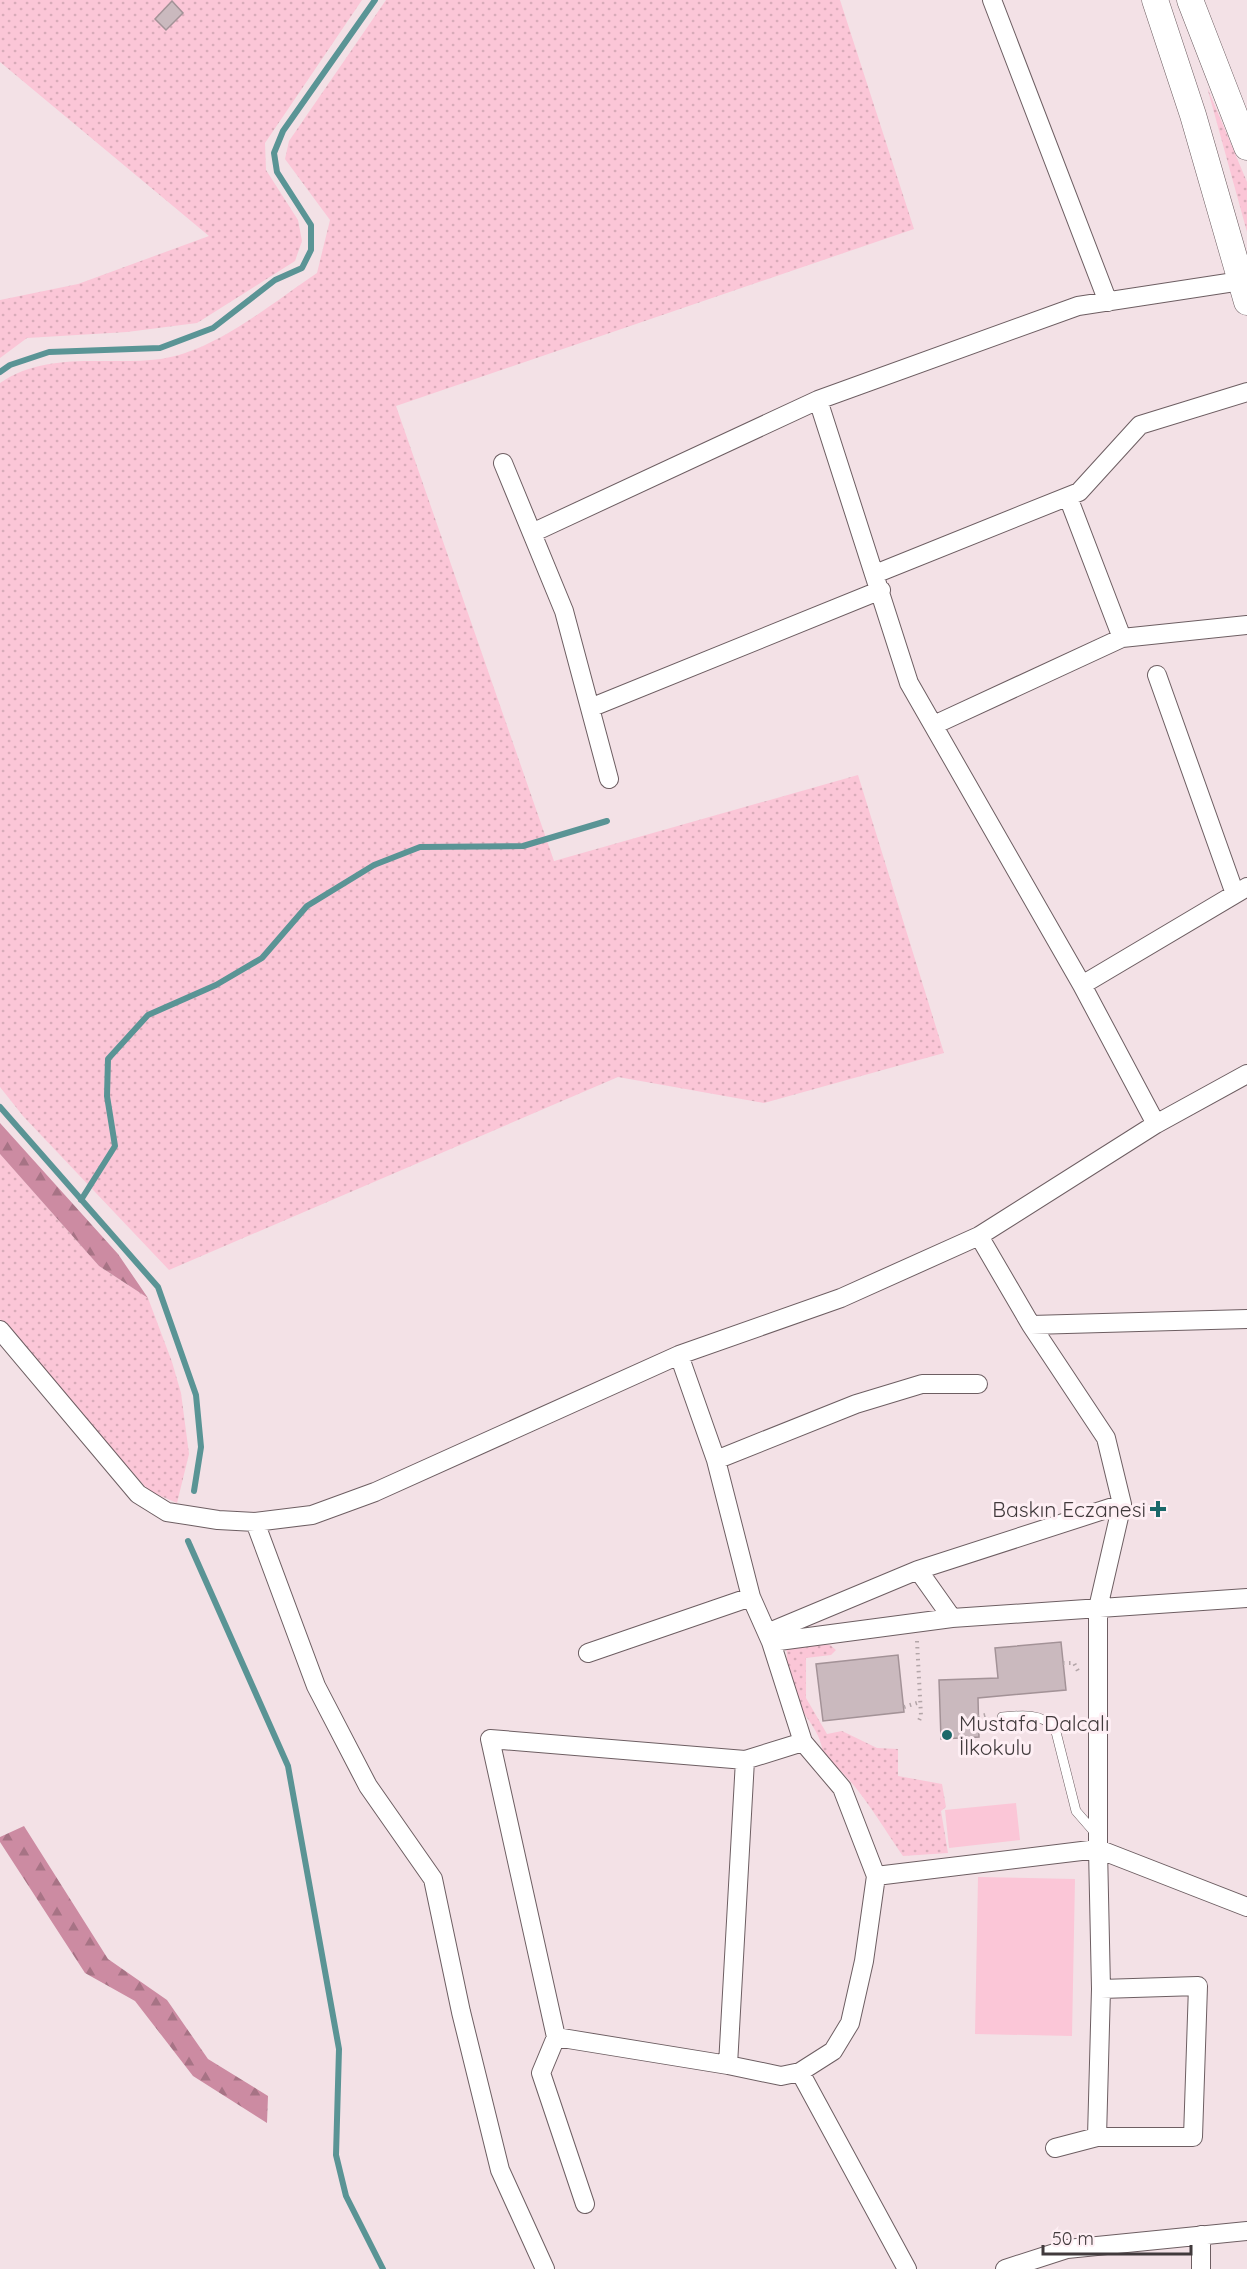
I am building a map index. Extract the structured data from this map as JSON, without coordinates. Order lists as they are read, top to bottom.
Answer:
{
  "places": {
    "health": ["Baskın Eczanesi"],
    "other": ["Mustafa Dalcalı İlkokulu"]
  },
  "scale_bar": "50 m"
}
